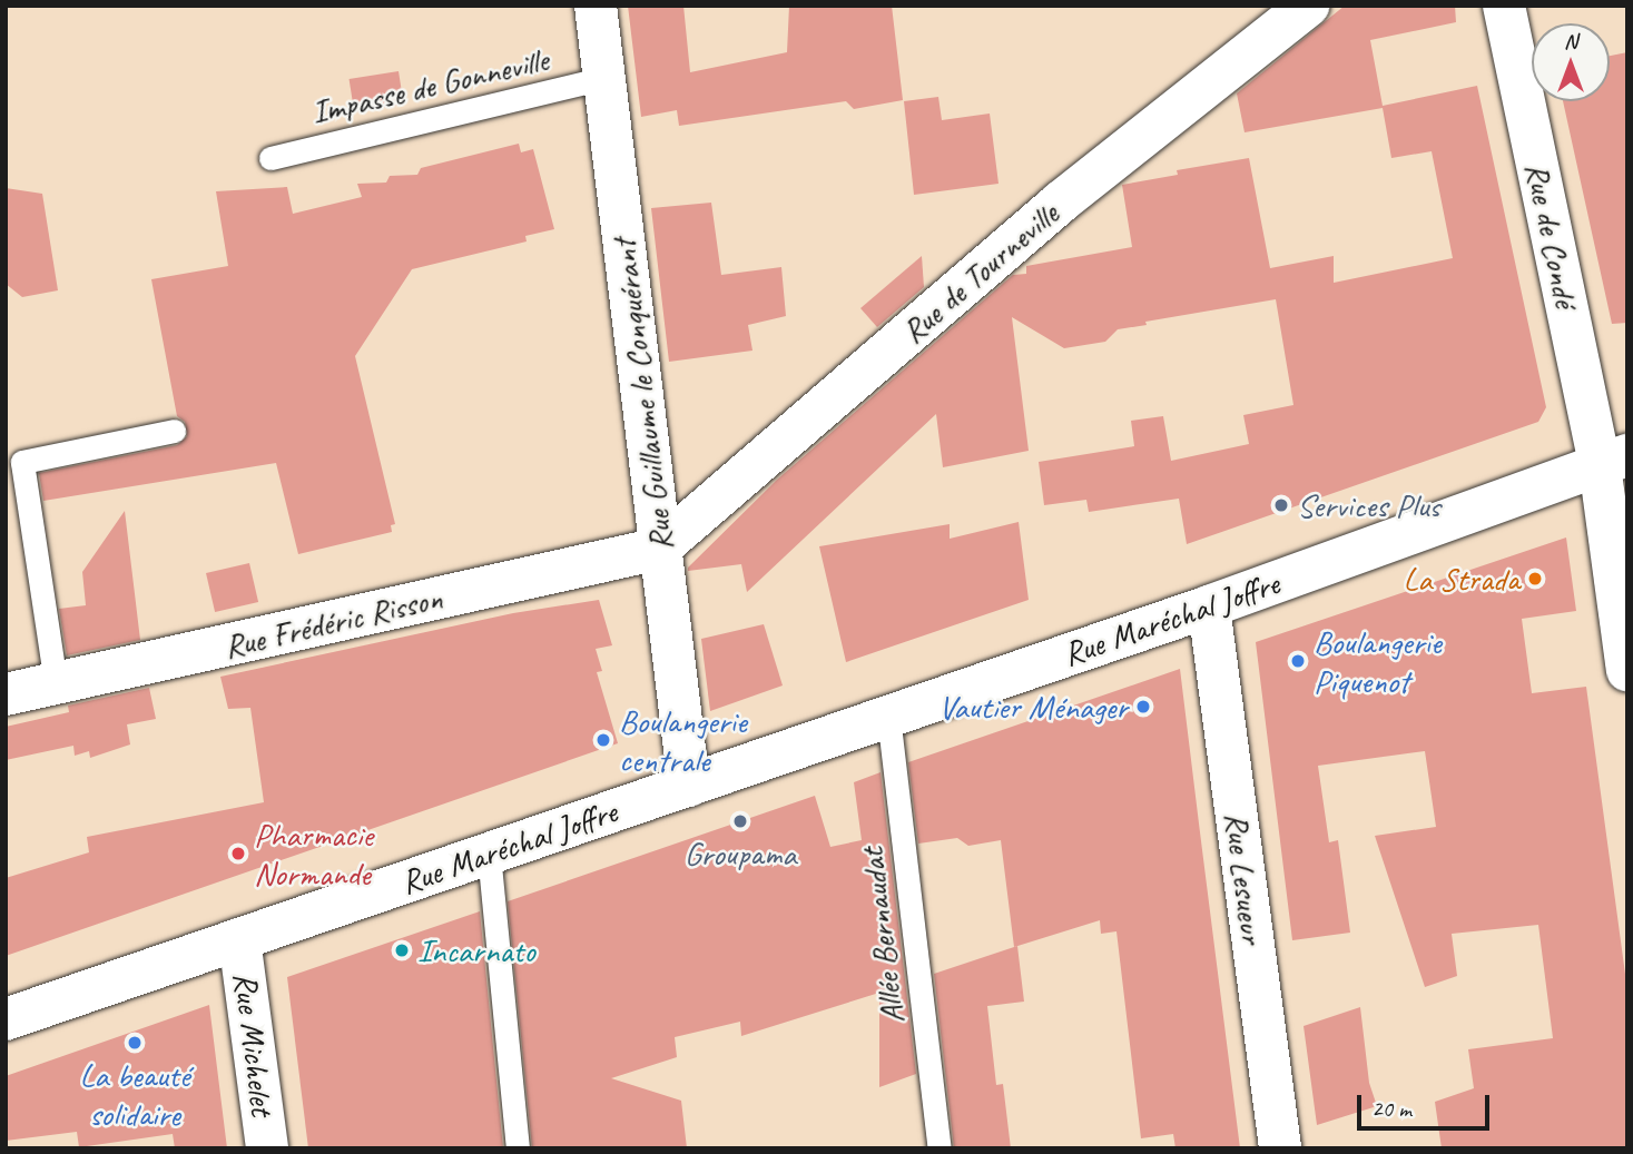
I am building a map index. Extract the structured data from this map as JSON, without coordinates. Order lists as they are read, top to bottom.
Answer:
{
  "streets": {
    "street": [
      "Rue de Condé",
      "Rue de Tourneville",
      "Rue Guillaume le Conquérant",
      "Rue Maréchal Joffre",
      "Rue Frédéric Risson",
      "Rue Lesueur",
      "Rue Michelet"
    ],
    "lane": ["Impasse de Gonneville", "Allée Bernaudat"]
  },
  "crossings": [
    ["Impasse de Gonneville", "Rue Guillaume le Conquérant"],
    ["Rue de Condé", "Rue Maréchal Joffre"],
    ["Rue de Tourneville", "Rue Guillaume le Conquérant"],
    ["Rue de Tourneville", "Rue Frédéric Risson"],
    ["Rue Guillaume le Conquérant", "Rue Maréchal Joffre"],
    ["Rue Guillaume le Conquérant", "Rue Frédéric Risson"],
    ["Rue Maréchal Joffre", "Rue Lesueur"],
    ["Rue Maréchal Joffre", "Allée Bernaudat"],
    ["Rue Maréchal Joffre", "Rue Michelet"]
  ],
  "places": [
    "Services Plus",
    "La Strada",
    "Boulangerie Piquenot",
    "Vautier Ménager",
    "Boulangerie centrale",
    "Groupama",
    "Pharmacie Normande",
    "Incarnato",
    "La beauté solidaire"
  ],
  "scale_bar": "20 m",
  "north": "top"
}
